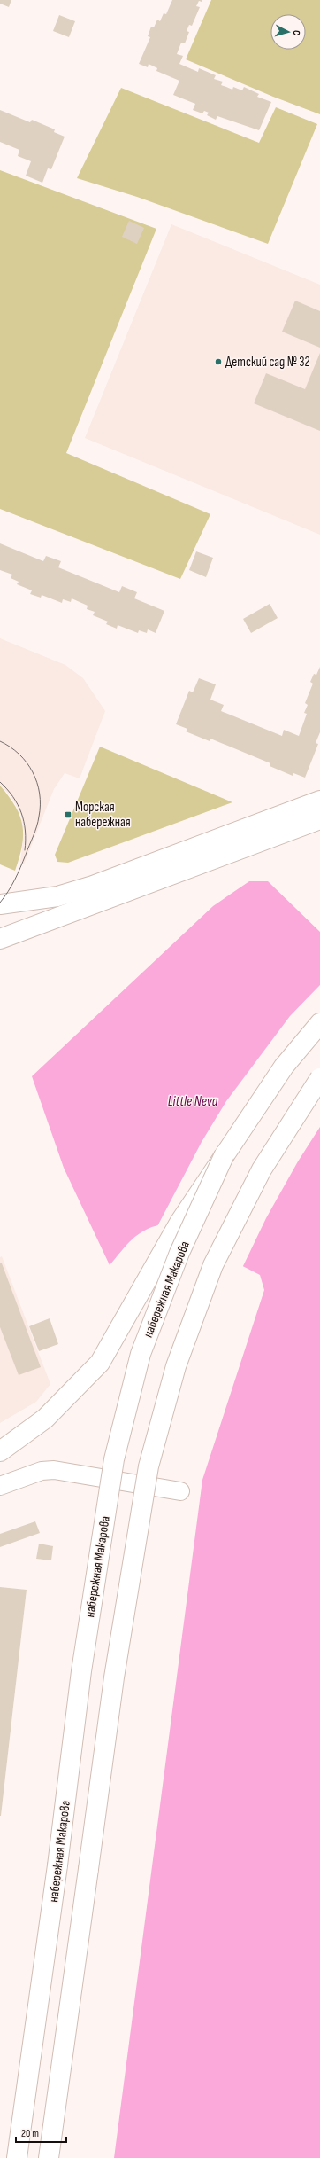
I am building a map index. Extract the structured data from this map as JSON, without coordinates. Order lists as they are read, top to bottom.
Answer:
{
  "streets": {
    "main road": ["набережная Макарова"]
  },
  "water": ["Little Neva"],
  "places": {
    "other": ["Детский сад № 32"],
    "transit": ["Морская набережная"]
  },
  "scale_bar": "20 m",
  "north": "right"
}
